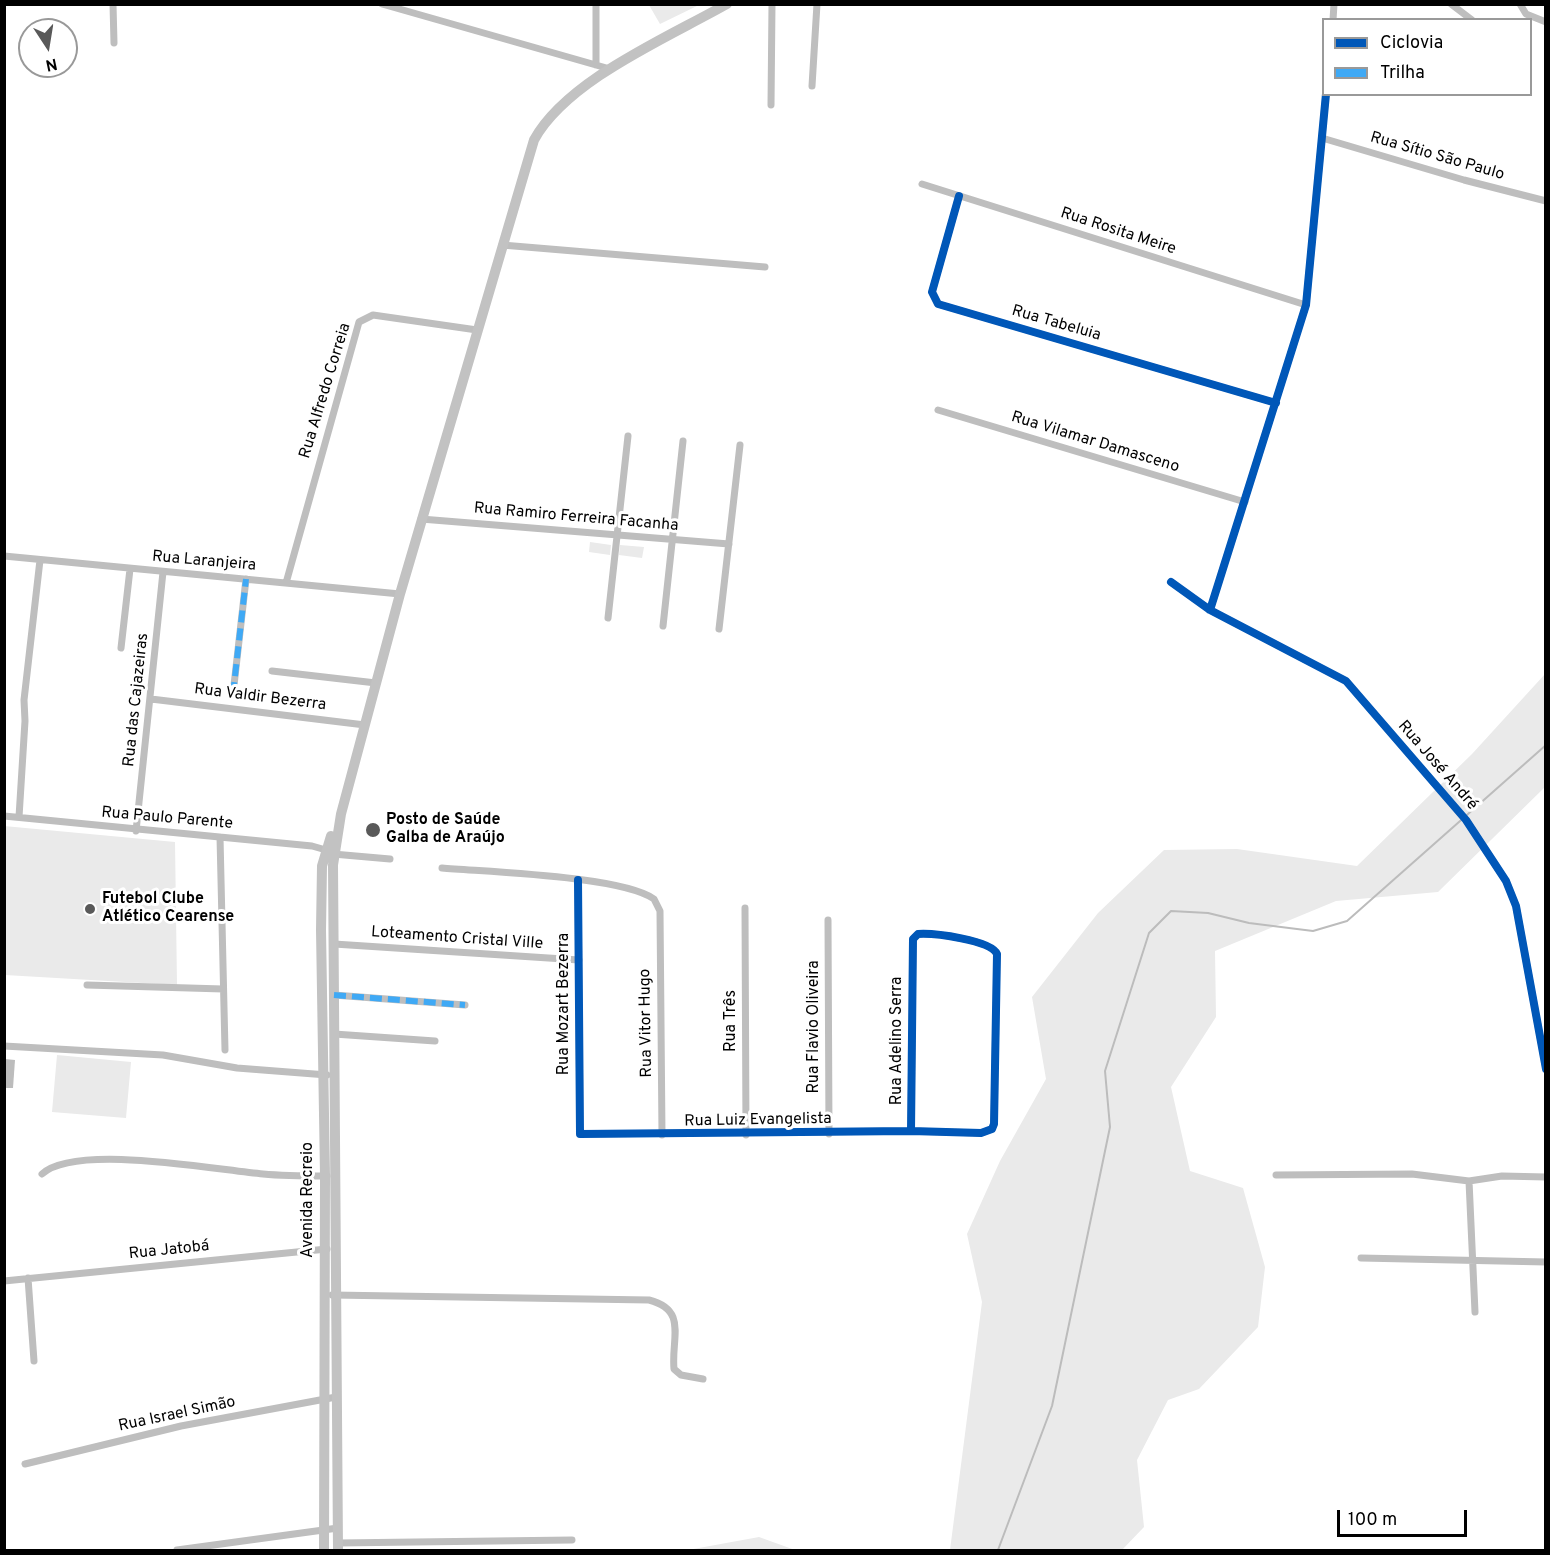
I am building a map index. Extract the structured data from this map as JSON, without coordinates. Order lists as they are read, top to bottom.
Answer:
{
  "streets": {
    "main road": ["Avenida Recreio"],
    "street": [
      "Rua Sítio São Paulo",
      "Rua Rosita Meire",
      "Rua Tabeluia",
      "Rua Alfredo Correia",
      "Rua Vilamar Damasceno",
      "Rua Ramiro Ferreira Facanha",
      "Rua Laranjeira",
      "Rua Valdir Bezerra",
      "Rua das Cajazeiras",
      "Rua José André",
      "Rua Paulo Parente",
      "Loteamento Cristal Ville",
      "Rua Mozart Bezerra",
      "Rua Três",
      "Rua Vitor Hugo",
      "Rua Flavio Oliveira",
      "Rua Adelino Serra",
      "Rua Luiz Evangelista",
      "Rua Jatobá",
      "Rua Israel Simão"
    ]
  },
  "crossings": [
    ["Rua Rosita Meire", "Rua Tabeluia"],
    ["Rua Alfredo Correia", "Rua Laranjeira"],
    ["Rua Laranjeira", "Rua das Cajazeiras"],
    ["Rua Valdir Bezerra", "Rua das Cajazeiras"],
    ["Rua das Cajazeiras", "Rua Paulo Parente"],
    ["Rua Paulo Parente", "Avenida Recreio"],
    ["Loteamento Cristal Ville", "Rua Mozart Bezerra"],
    ["Loteamento Cristal Ville", "Avenida Recreio"],
    ["Rua Mozart Bezerra", "Rua Vitor Hugo"],
    ["Rua Mozart Bezerra", "Rua Luiz Evangelista"],
    ["Rua Três", "Rua Luiz Evangelista"],
    ["Rua Vitor Hugo", "Rua Luiz Evangelista"],
    ["Rua Flavio Oliveira", "Rua Luiz Evangelista"],
    ["Rua Adelino Serra", "Rua Luiz Evangelista"],
    ["Avenida Recreio", "Rua Jatobá"],
    ["Avenida Recreio", "Rua Israel Simão"]
  ],
  "places": ["Posto de Saúde Galba de Araújo", "Futebol Clube Atlético Cearense"],
  "legend": ["Ciclovia", "Trilha"],
  "scale_bar": "100 m",
  "north": "bottom"
}
